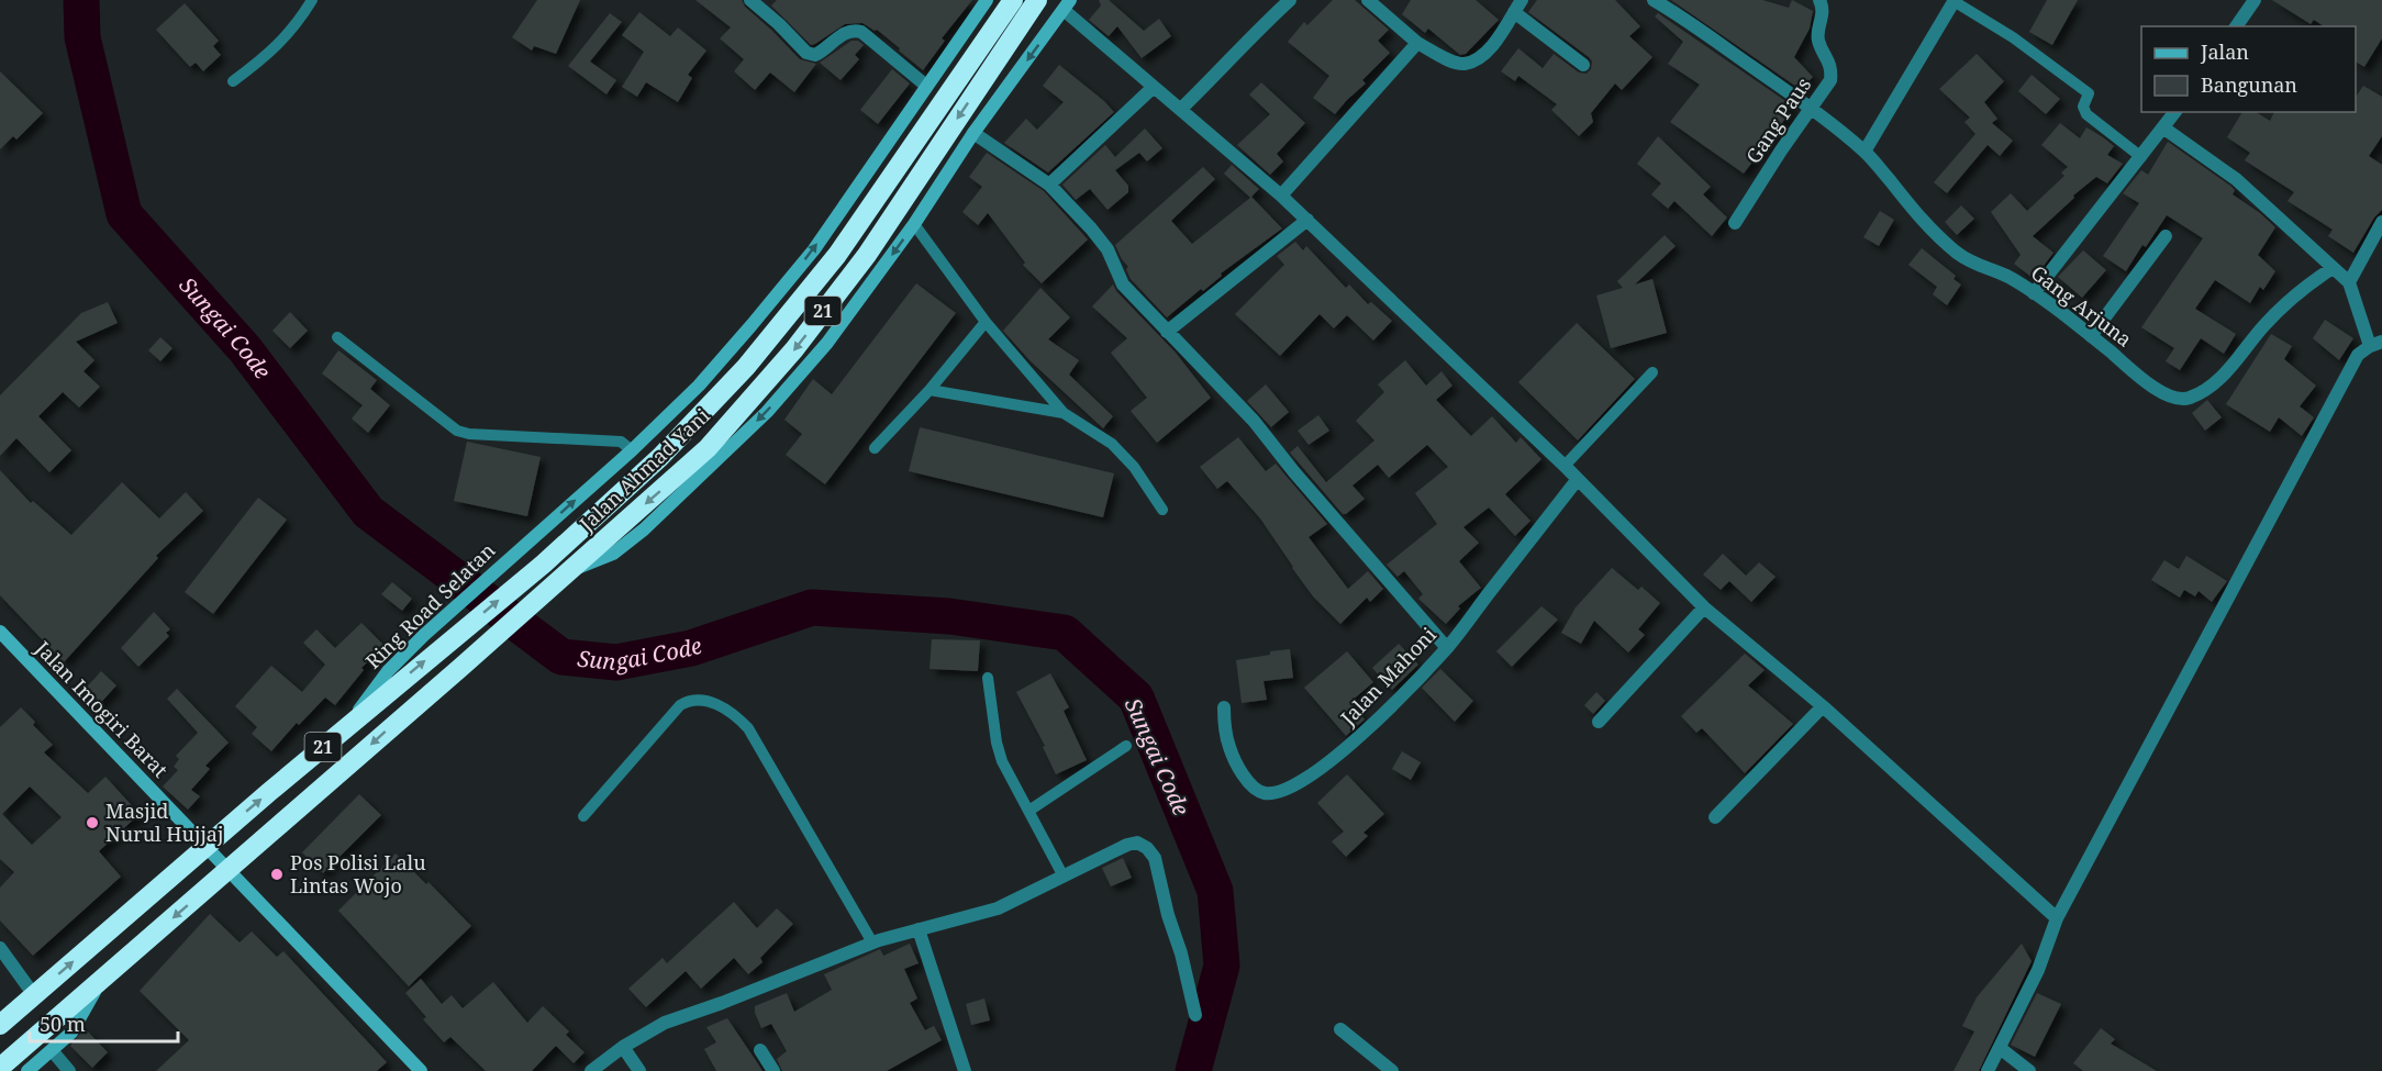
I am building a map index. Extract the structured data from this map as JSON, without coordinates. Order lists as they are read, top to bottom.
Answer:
{
  "streets": {
    "highway": ["21", "Jalan Ahmad Yani"],
    "street": [
      "Gang Paus",
      "Gang Arjuna",
      "Ring Road Selatan",
      "Jalan Mahoni",
      "Jalan Imogiri Barat"
    ]
  },
  "crossings": [
    ["Gang Paus", "Gang Arjuna"],
    ["21", "Jalan Ahmad Yani"],
    ["21", "Jalan Imogiri Barat"],
    ["Jalan Ahmad Yani", "Ring Road Selatan"],
    ["Jalan Ahmad Yani", "Jalan Imogiri Barat"]
  ],
  "water": ["Sungai Code"],
  "places": ["Masjid Nurul Hujjaj", "Pos Polisi Lalu Lintas Wojo"],
  "legend": ["Jalan", "Bangunan"],
  "scale_bar": "50 m"
}
